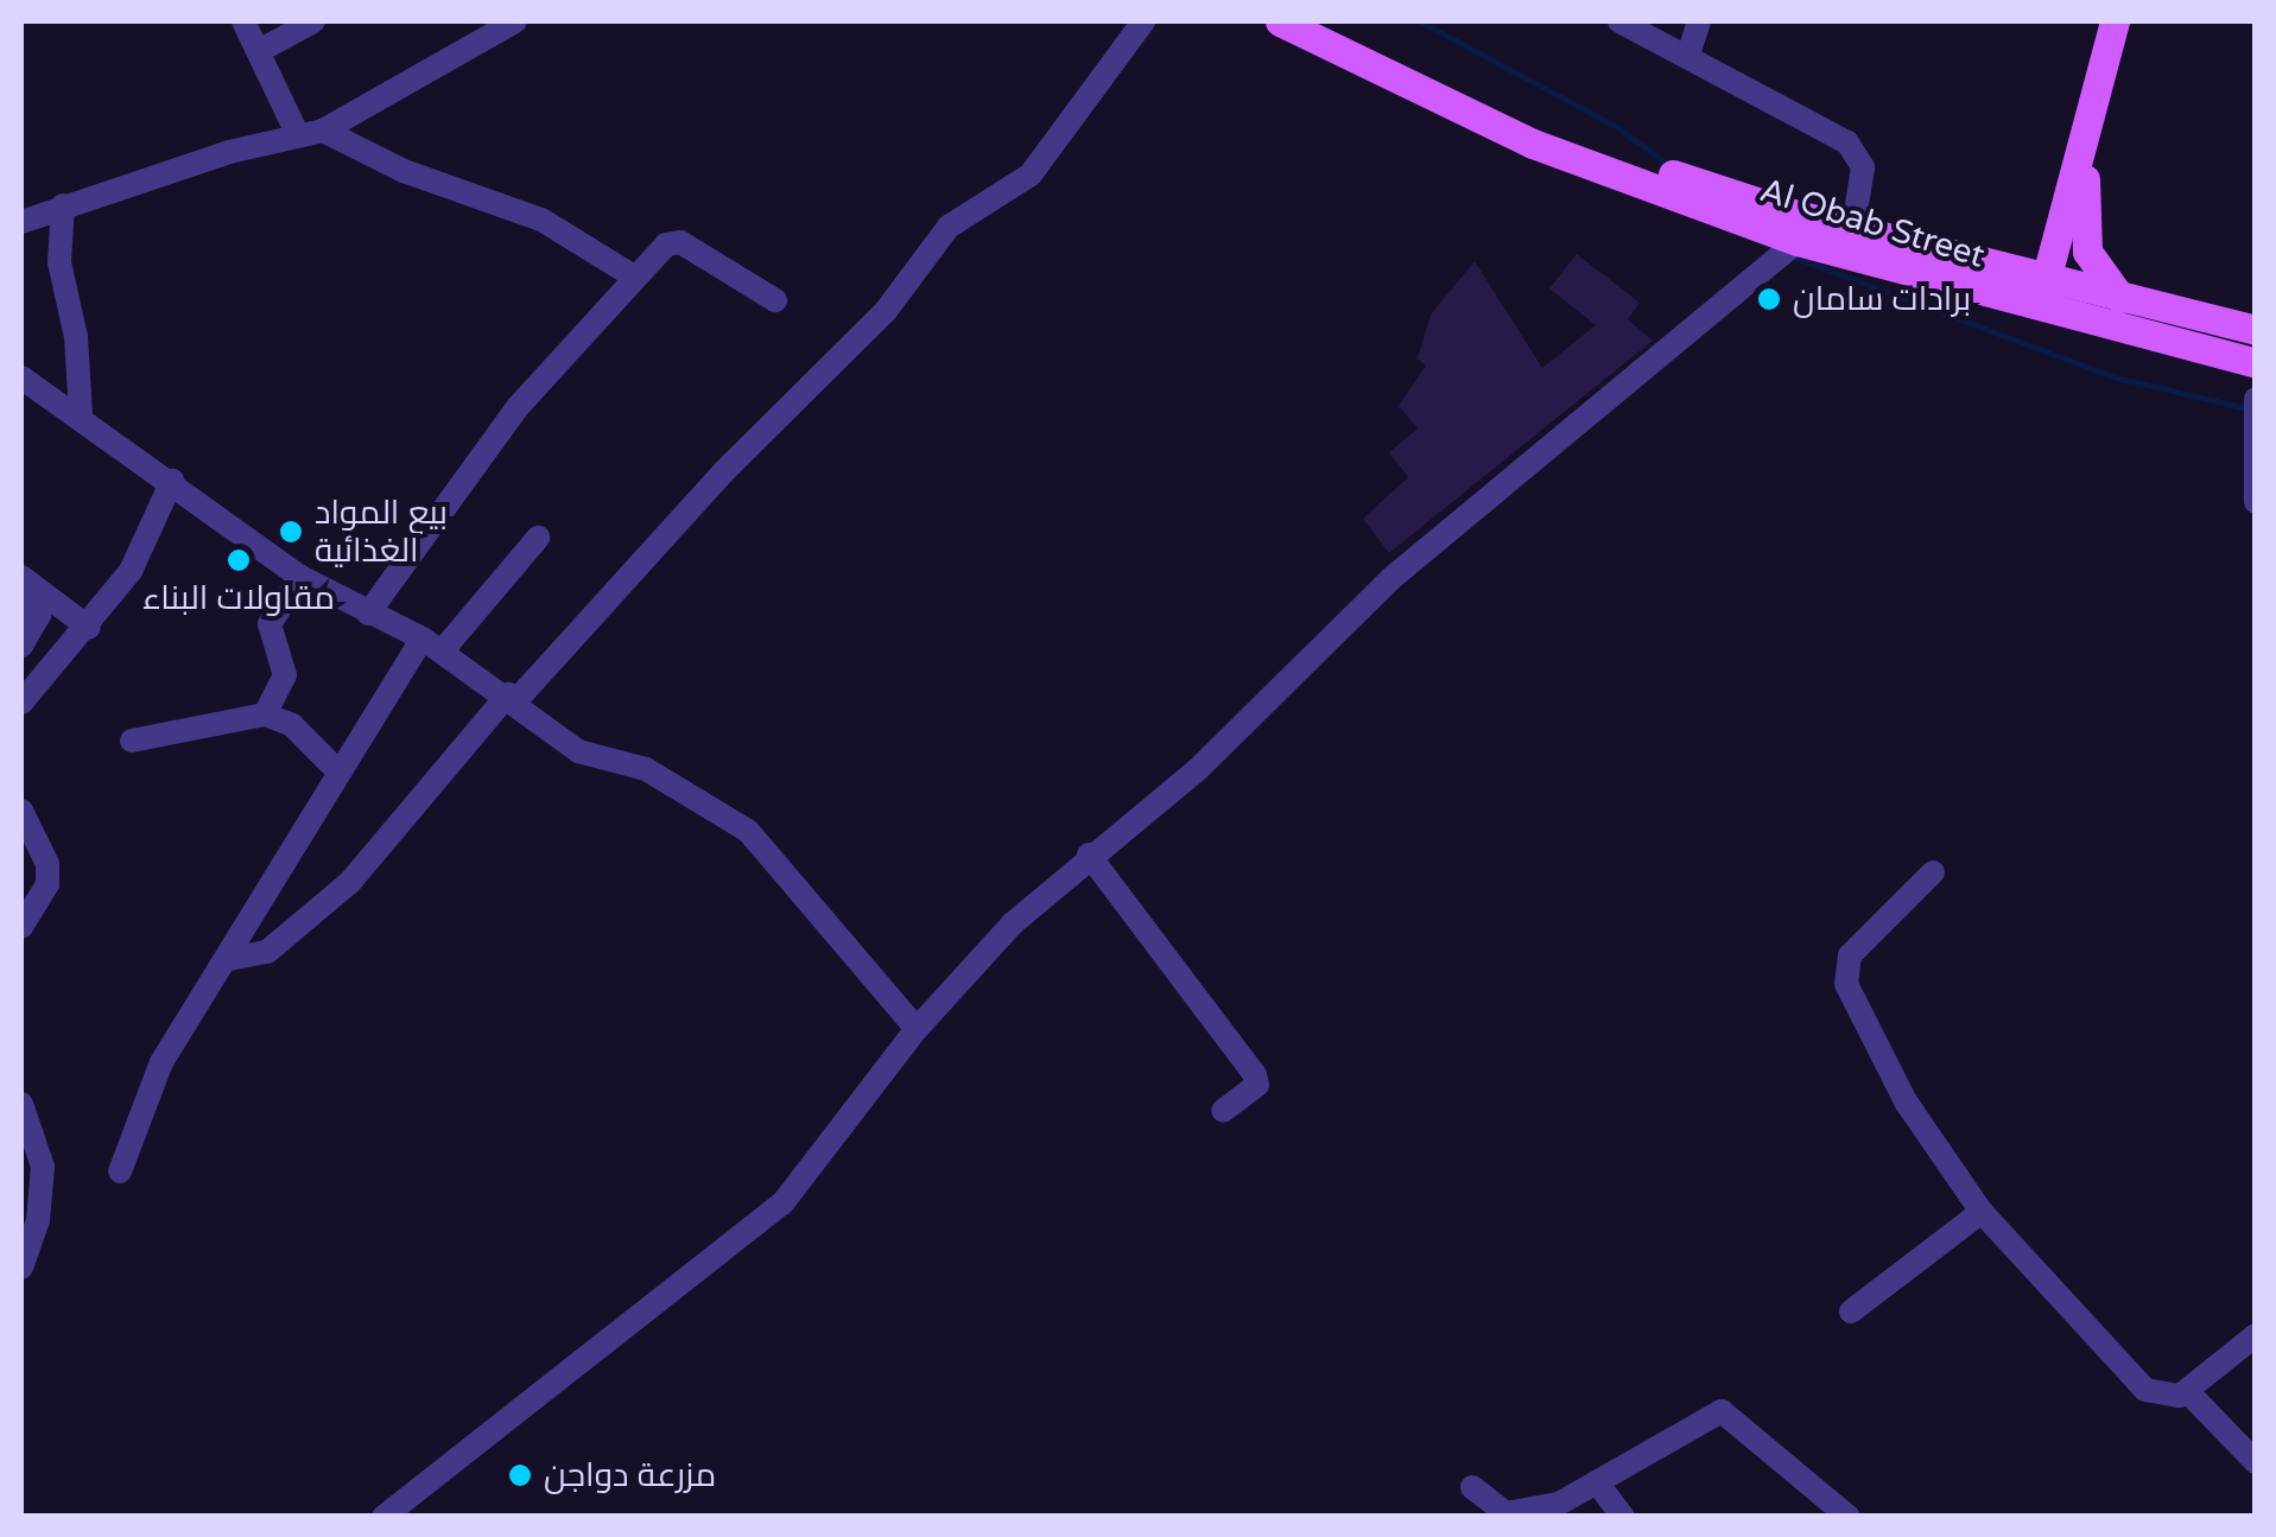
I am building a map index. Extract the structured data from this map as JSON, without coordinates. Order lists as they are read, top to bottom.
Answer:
{
  "streets": {
    "main road": ["Al Obab Street"]
  },
  "places": [
    "برادات سامان",
    "بيع المواد الغذائية",
    "مقاولات البناء",
    "مزرعة دواجن"
  ]
}
